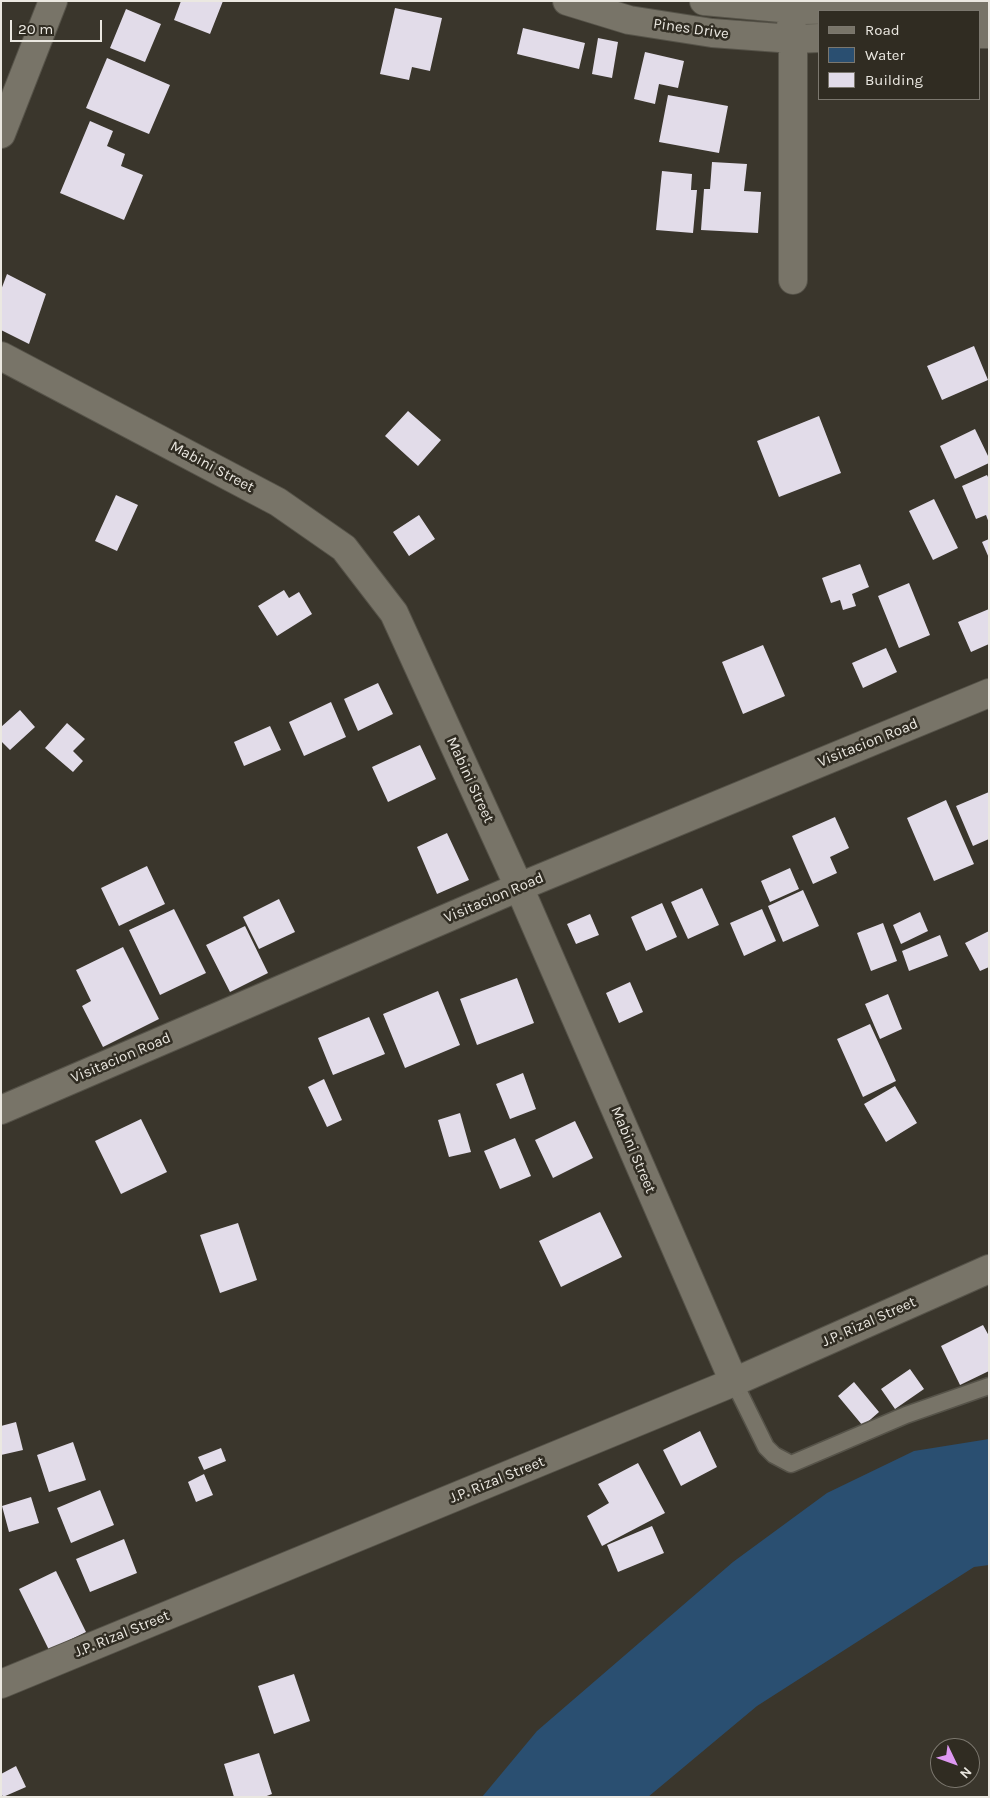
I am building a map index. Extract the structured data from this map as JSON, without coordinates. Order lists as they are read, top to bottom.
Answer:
{
  "streets": {
    "street": [
      "Pines Drive",
      "Mabini Street",
      "Visitacion Road",
      "J.P. Rizal Street"
    ]
  },
  "crossings": [
    ["Mabini Street", "Visitacion Road"],
    ["Mabini Street", "J.P. Rizal Street"]
  ],
  "legend": ["Road", "Water", "Building"],
  "scale_bar": "20 m",
  "north": "bottom right"
}
